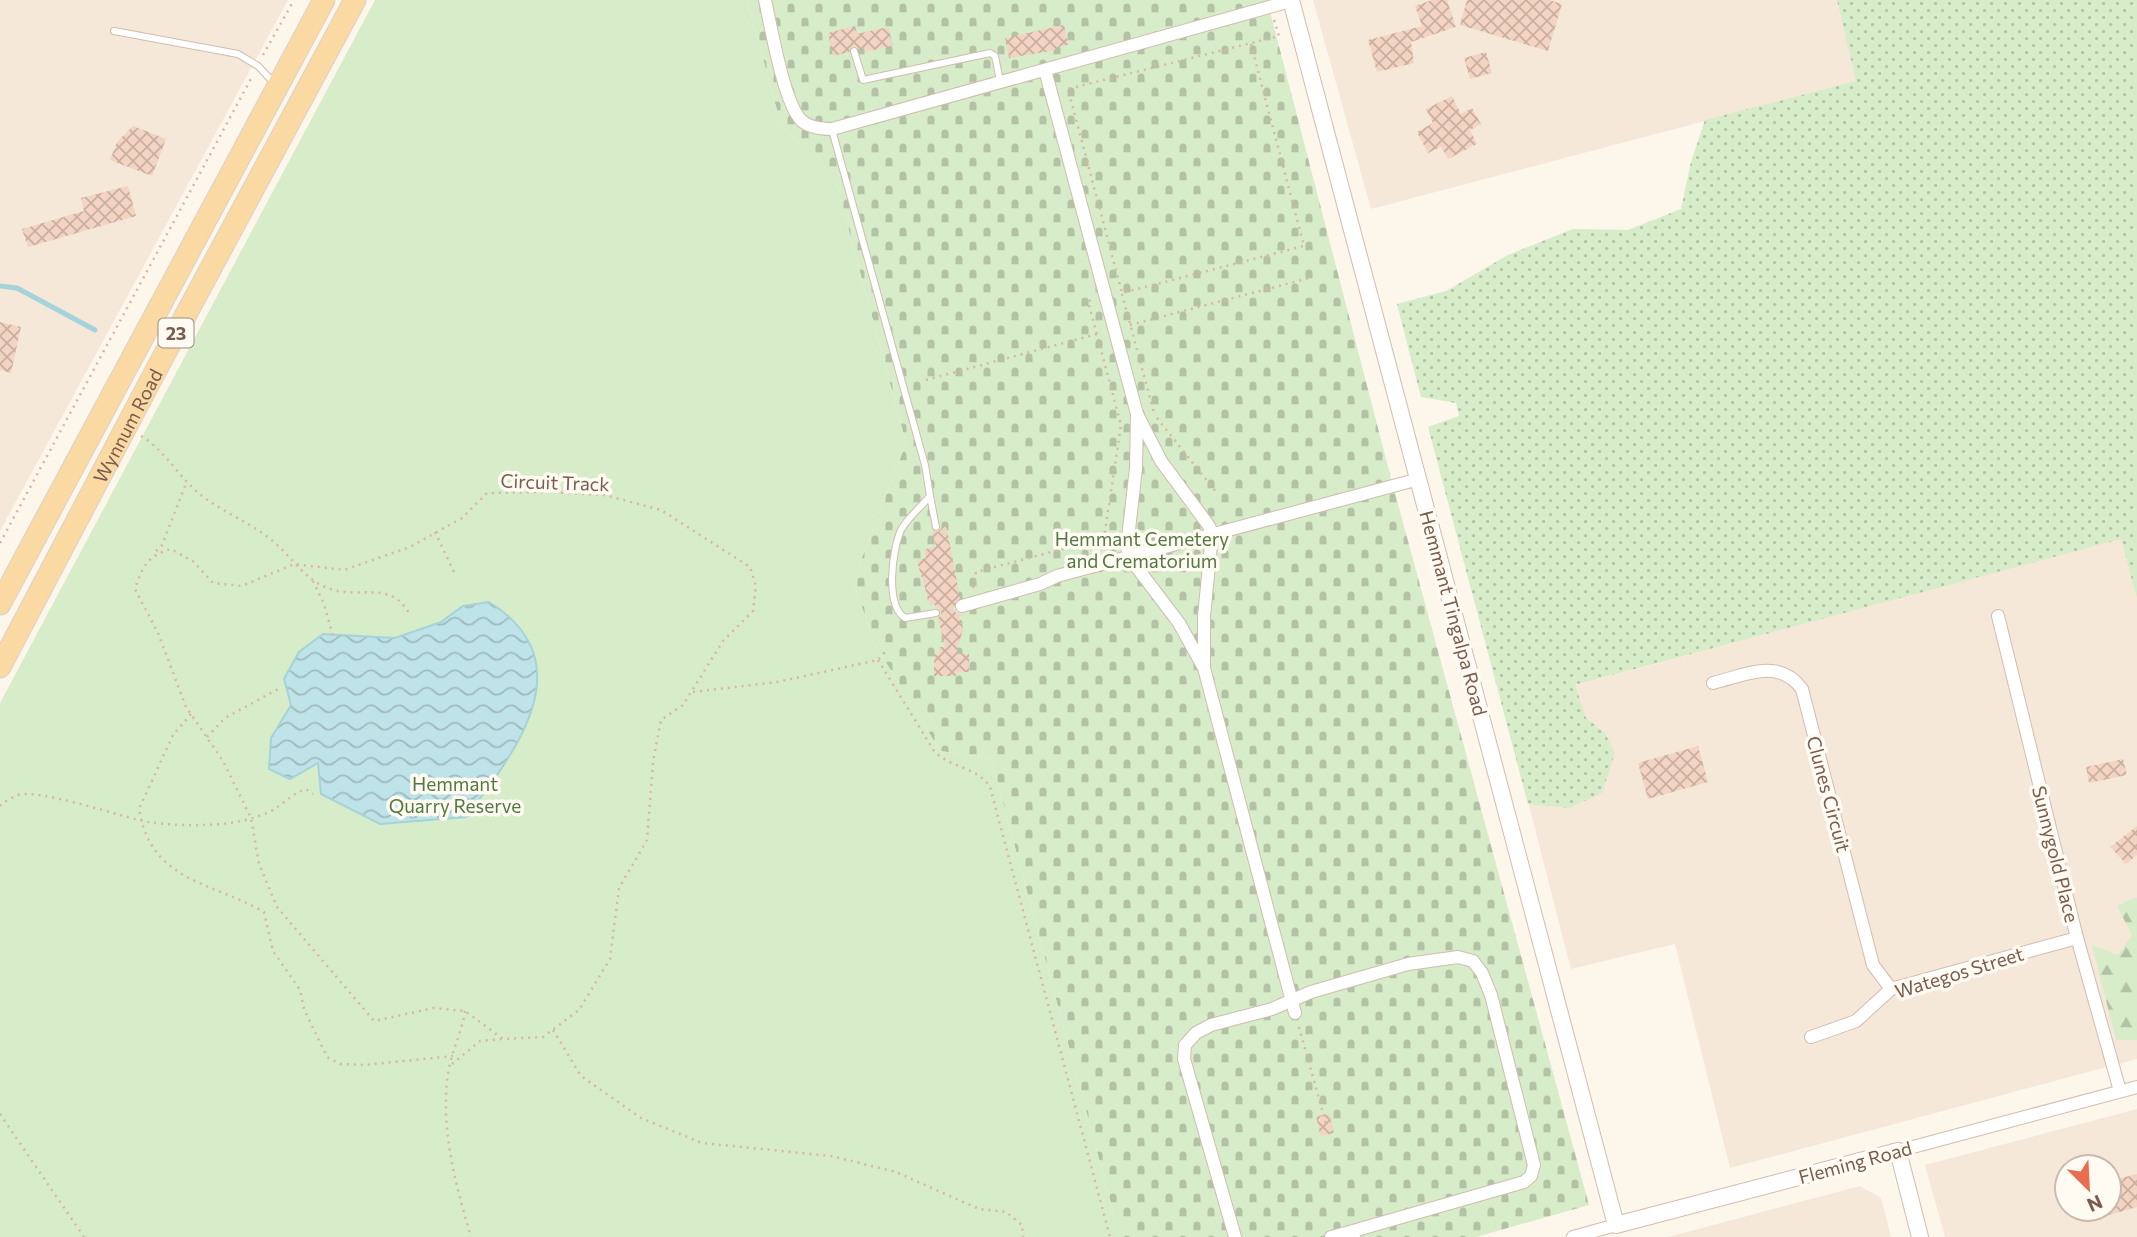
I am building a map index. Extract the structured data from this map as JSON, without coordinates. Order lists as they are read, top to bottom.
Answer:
{
  "streets": {
    "main road": ["23", "Wynnum Road"],
    "street": [
      "Hemmant Tingalpa Road",
      "Clunes Circuit",
      "Sunnygold Place",
      "Wategos Street",
      "Fleming Road"
    ],
    "path": ["Circuit Track"]
  },
  "crossings": [
    ["Hemmant Tingalpa Road", "Fleming Road"],
    ["Clunes Circuit", "Wategos Street"],
    ["Sunnygold Place", "Wategos Street"],
    ["Sunnygold Place", "Fleming Road"]
  ],
  "parks": ["Hemmant Cemetery and Crematorium", "Hemmant Quarry Reserve"],
  "north": "bottom right"
}
